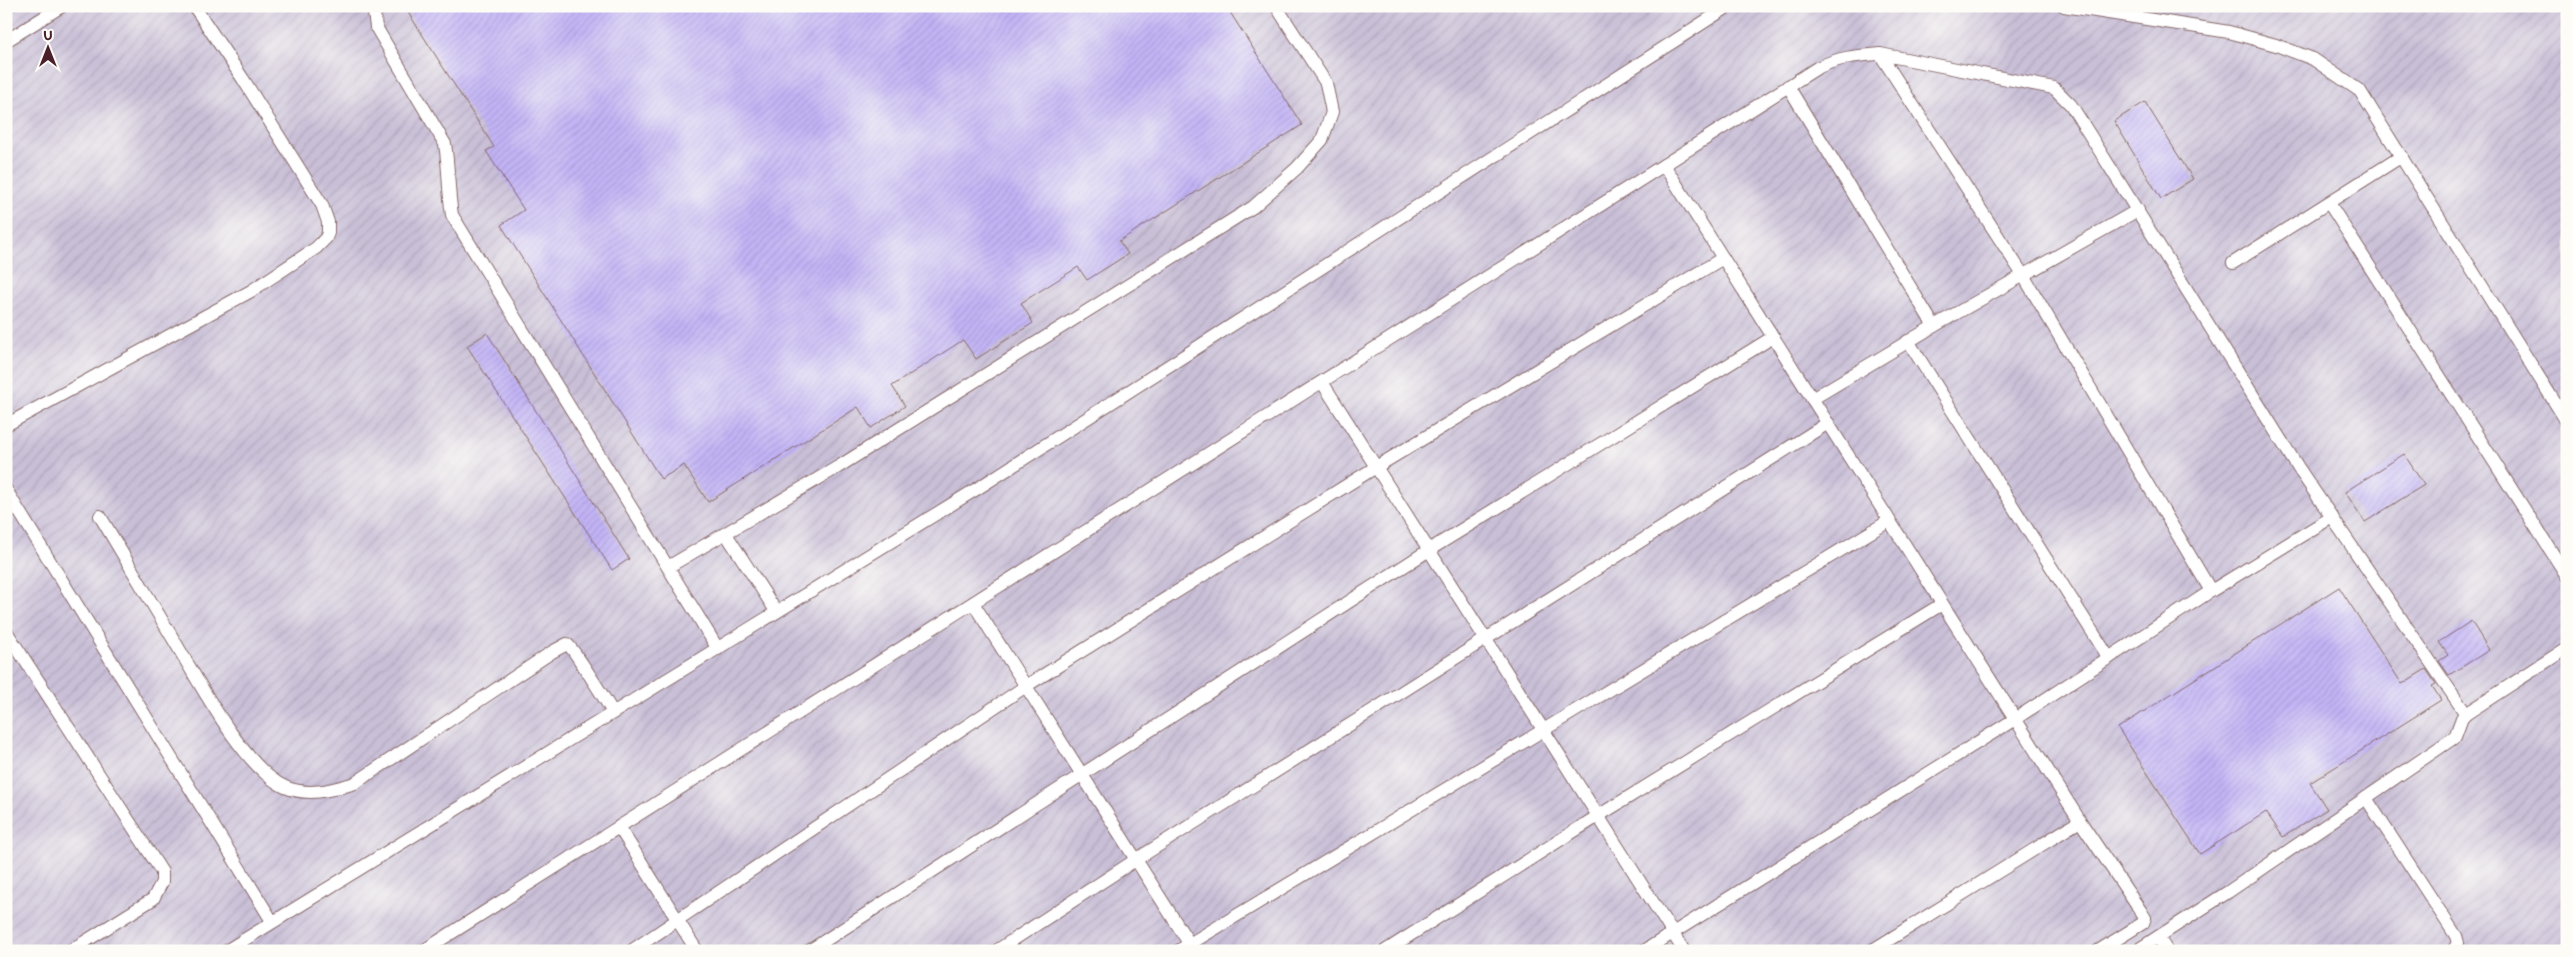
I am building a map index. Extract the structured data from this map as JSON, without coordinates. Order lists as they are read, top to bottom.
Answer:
{
  "north": "top"
}
